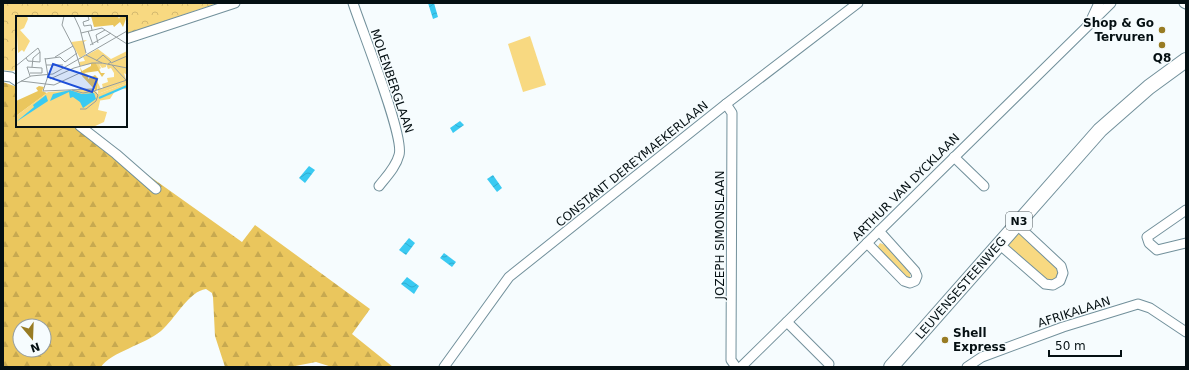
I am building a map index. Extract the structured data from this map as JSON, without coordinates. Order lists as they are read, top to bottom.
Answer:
{
  "streets": {
    "main road": ["N3", "LEUVENSESTEENWEG"],
    "street": [
      "MOLENBERGLAAN",
      "CONSTANT DEREYMAEKERLAAN",
      "ARTHUR VAN DYCKLAAN",
      "JOZEPH SIMONSLAAN",
      "AFRIKALAAN"
    ]
  },
  "crossings": [
    ["CONSTANT DEREYMAEKERLAAN", "JOZEPH SIMONSLAAN"]
  ],
  "places": ["Shop & Go Tervuren", "Q8", "Shell Express"],
  "scale_bar": "50 m",
  "north": "bottom"
}
